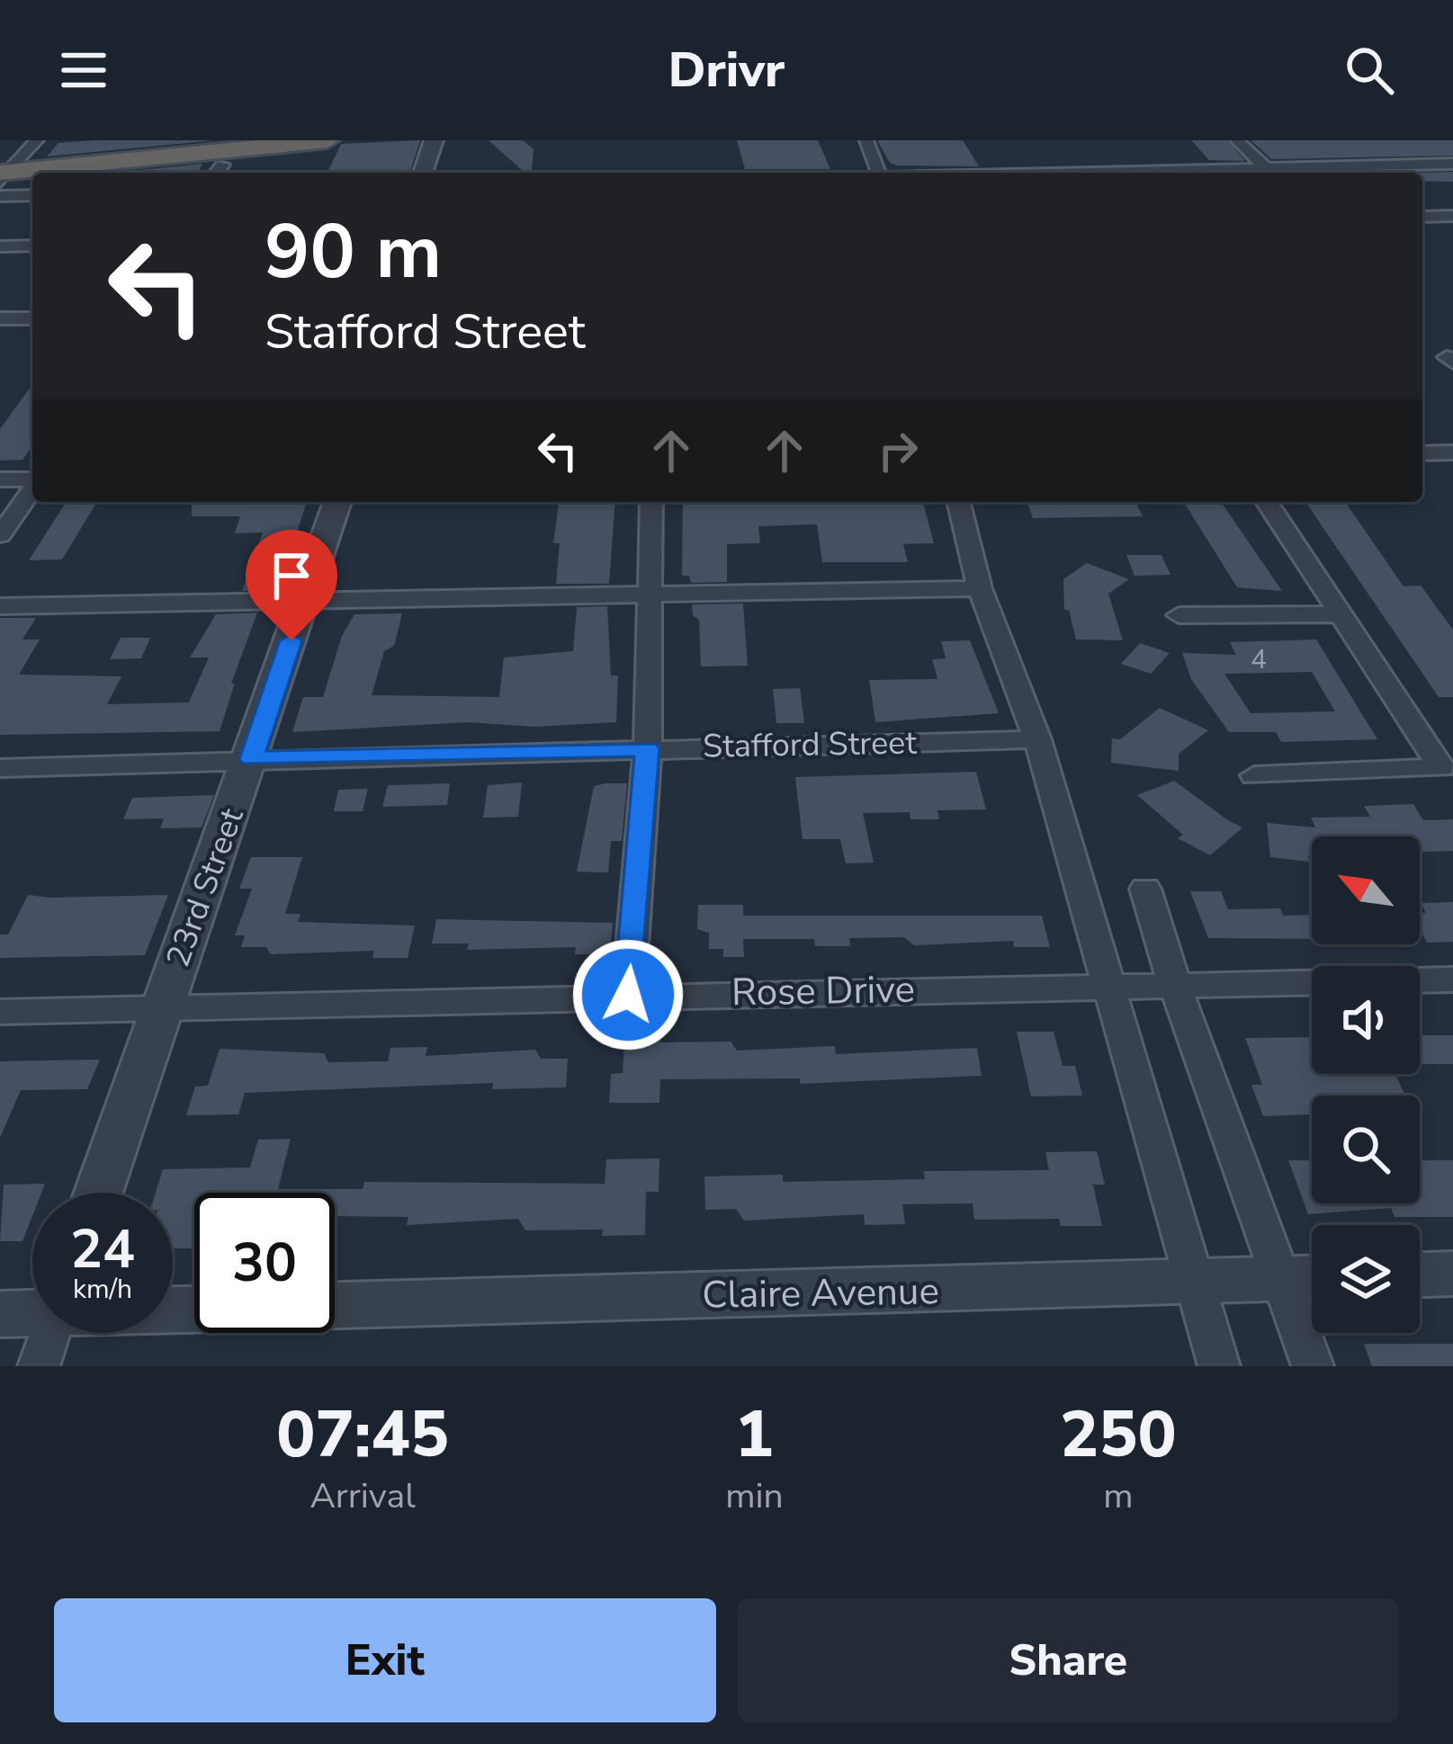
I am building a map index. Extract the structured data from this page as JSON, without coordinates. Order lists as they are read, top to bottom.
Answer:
{
  "streets": {
    "street": [
      "Stafford Street",
      "23rd Street",
      "Rose Drive",
      "Claire Avenue"
    ]
  },
  "crossings": [
    ["Stafford Street", "23rd Street"],
    ["23rd Street", "Rose Drive"]
  ],
  "house_numbers": ["4"],
  "north": "top left",
  "page": {
    "header": "Drivr",
    "turn": ["90 m", "Stafford Street"],
    "speed": "24 km/h",
    "limit": "30",
    "eta": [
      "07:45",
      "Arrival",
      "1",
      "min",
      "250",
      "m"
    ],
    "buttons": ["Exit", "Share"]
  }
}
